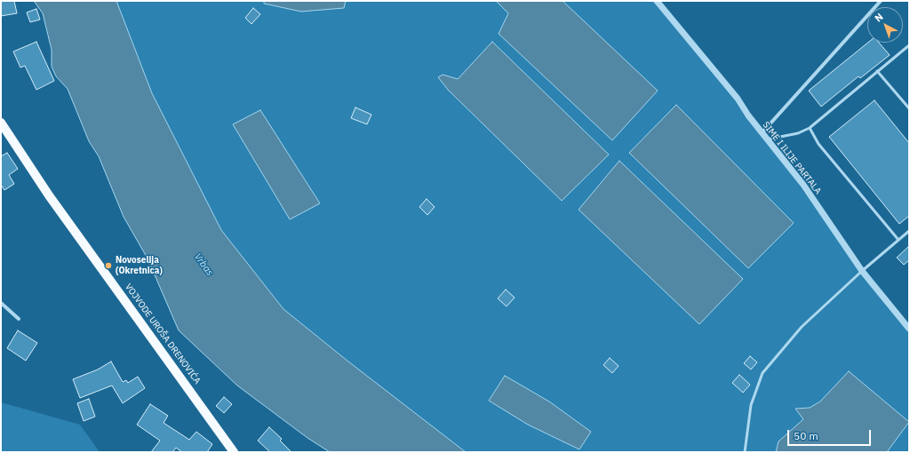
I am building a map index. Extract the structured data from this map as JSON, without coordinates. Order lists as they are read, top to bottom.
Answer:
{
  "streets": {
    "main road": ["VOJVODE UROŠA DRENOVIĆA"],
    "street": ["SIME I ILIJE PARTALA"]
  },
  "water": ["Vrbas"],
  "places": ["Novoselija (Okretnica)"],
  "scale_bar": "50 m",
  "north": "top left"
}
